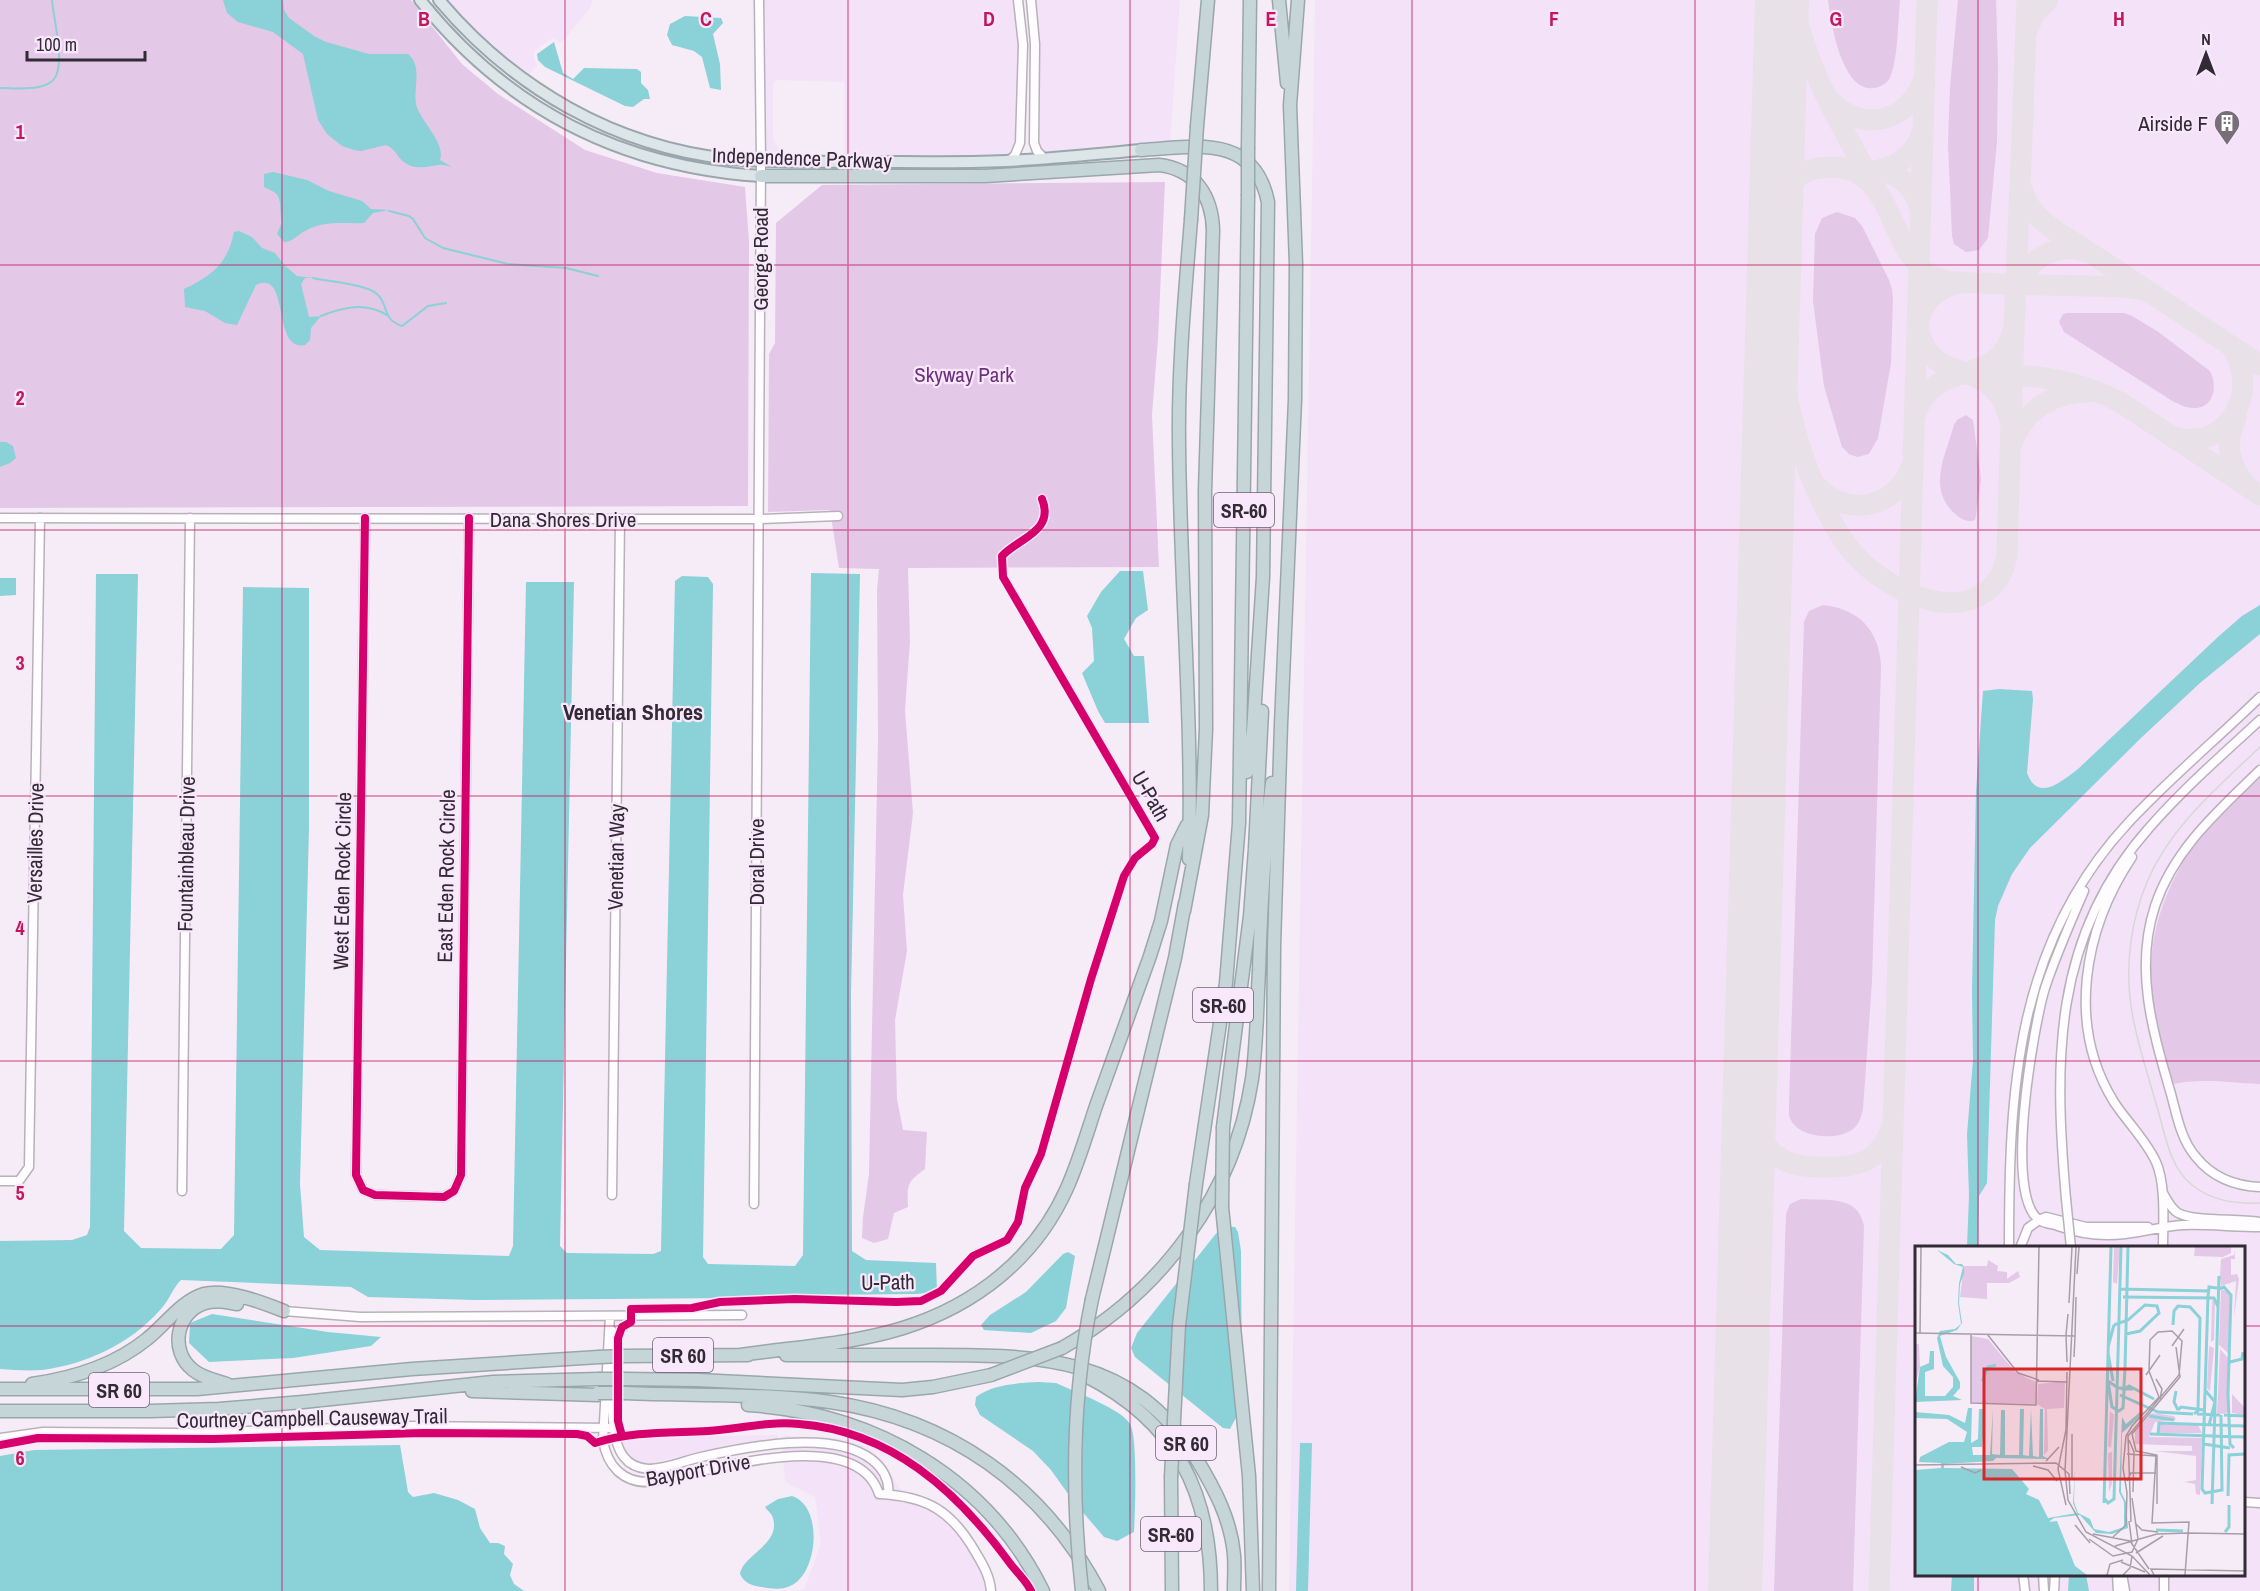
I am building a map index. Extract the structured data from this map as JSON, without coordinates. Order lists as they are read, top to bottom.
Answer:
{
  "streets": {
    "highway": ["SR-60", "SR 60"],
    "main road": ["Independence Parkway"],
    "street": [
      "George Road",
      "Dana Shores Drive",
      "Versailles Drive",
      "Fountainbleau Drive",
      "Venetian Way",
      "Doral Drive",
      "East Eden Rock Circle",
      "West Eden Rock Circle",
      "Bayport Drive"
    ],
    "cycle path": ["U-Path", "Courtney Campbell Causeway Trail"]
  },
  "crossings": [
    ["Independence Parkway", "George Road"],
    ["George Road", "Dana Shores Drive"],
    ["George Road", "Doral Drive"],
    ["Dana Shores Drive", "Versailles Drive"],
    ["Dana Shores Drive", "Fountainbleau Drive"],
    ["Dana Shores Drive", "Venetian Way"],
    ["Dana Shores Drive", "Doral Drive"],
    ["Dana Shores Drive", "East Eden Rock Circle"],
    ["Dana Shores Drive", "West Eden Rock Circle"],
    ["East Eden Rock Circle", "West Eden Rock Circle"]
  ],
  "districts": ["Venetian Shores"],
  "parks": ["Skyway Park"],
  "places": {
    "building": ["Airside F"]
  },
  "scale_bar": "100 m",
  "north": "top",
  "grid": {
    "columns": [
      "B",
      "C",
      "D",
      "E",
      "F",
      "G",
      "H"
    ],
    "rows": [
      "1",
      "2",
      "3",
      "4",
      "5",
      "6"
    ]
  }
}
